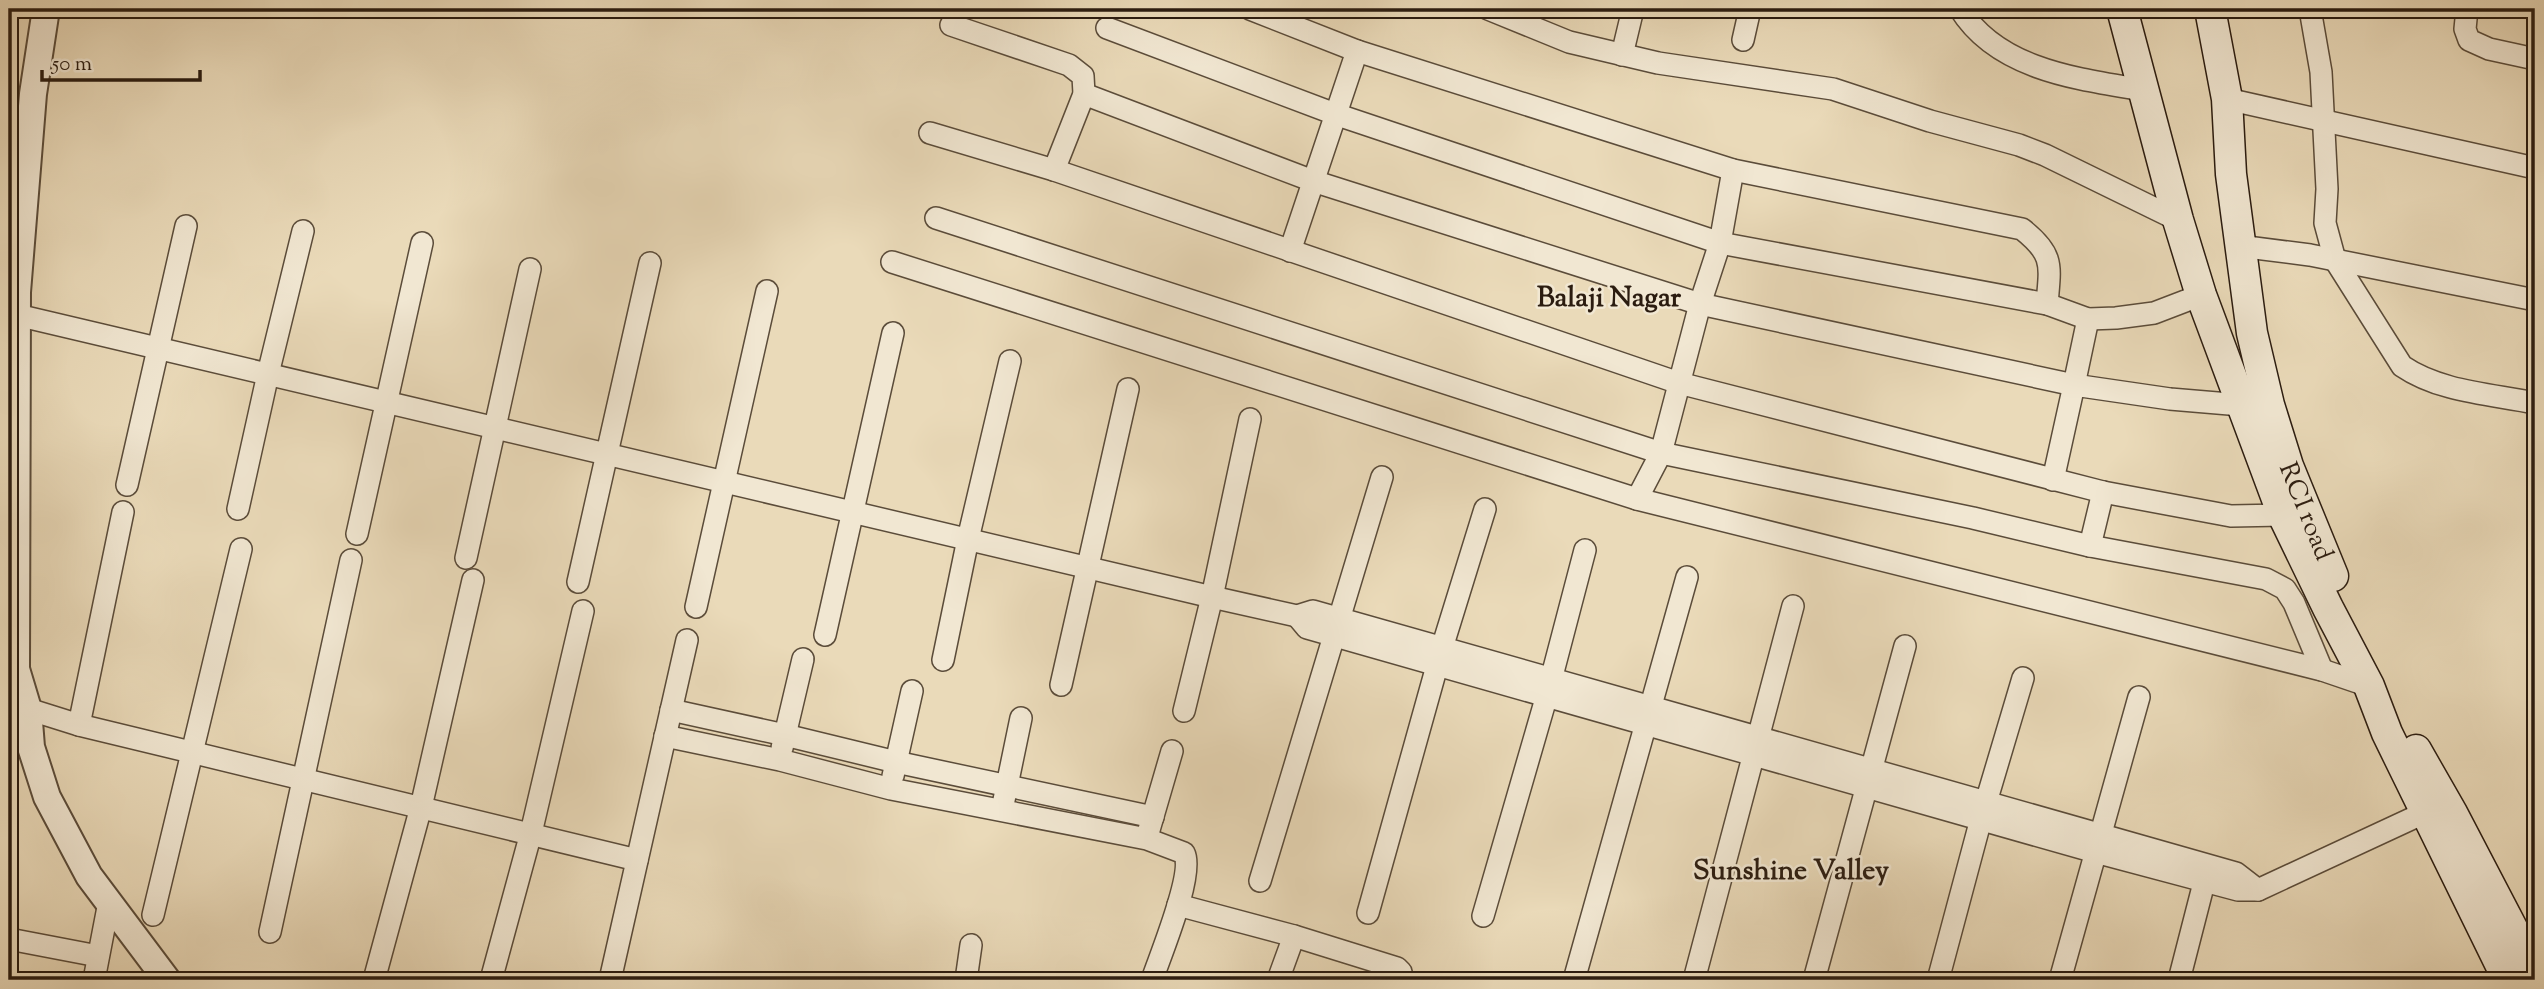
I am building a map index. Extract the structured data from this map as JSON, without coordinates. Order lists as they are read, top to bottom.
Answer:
{
  "streets": {
    "main road": ["RCI road"]
  },
  "districts": ["Balaji Nagar", "Sunshine Valley"],
  "scale_bar": "50 m"
}
